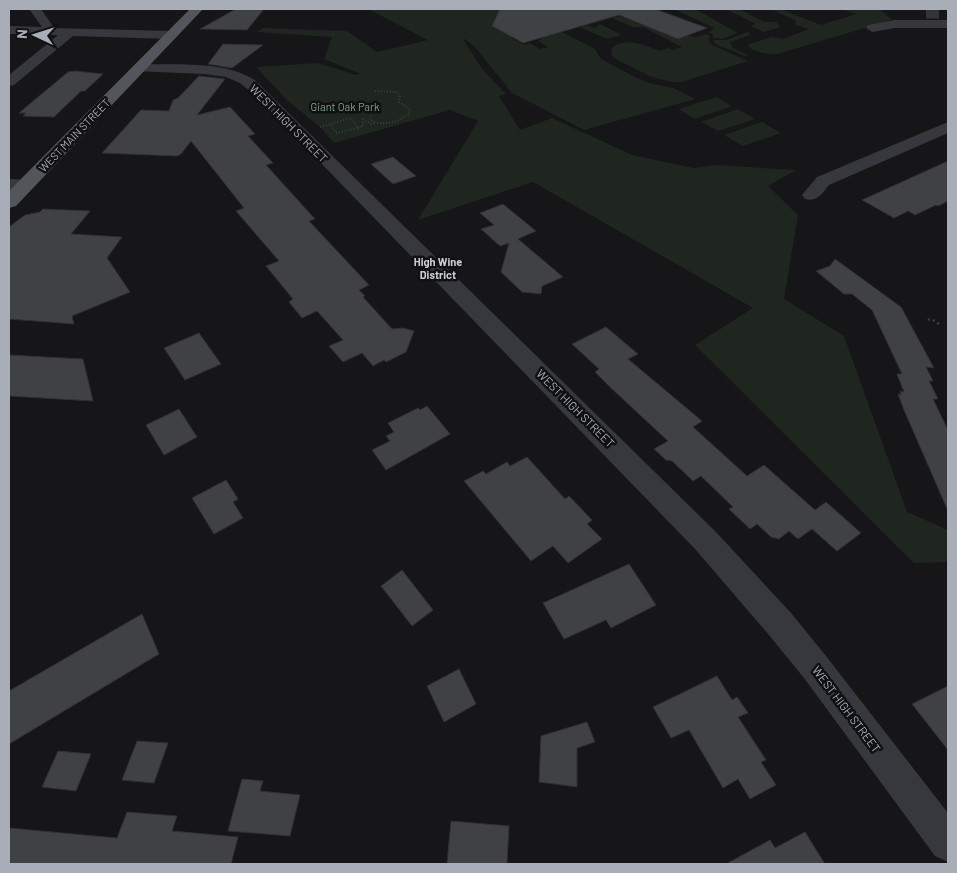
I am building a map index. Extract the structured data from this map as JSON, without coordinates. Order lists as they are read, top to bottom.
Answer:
{
  "streets": {
    "main road": ["WEST MAIN STREET"],
    "street": ["WEST HIGH STREET"]
  },
  "crossings": [
    ["WEST HIGH STREET", "WEST MAIN STREET"]
  ],
  "districts": ["High Wine District"],
  "parks": ["Giant Oak Park"],
  "north": "left"
}
